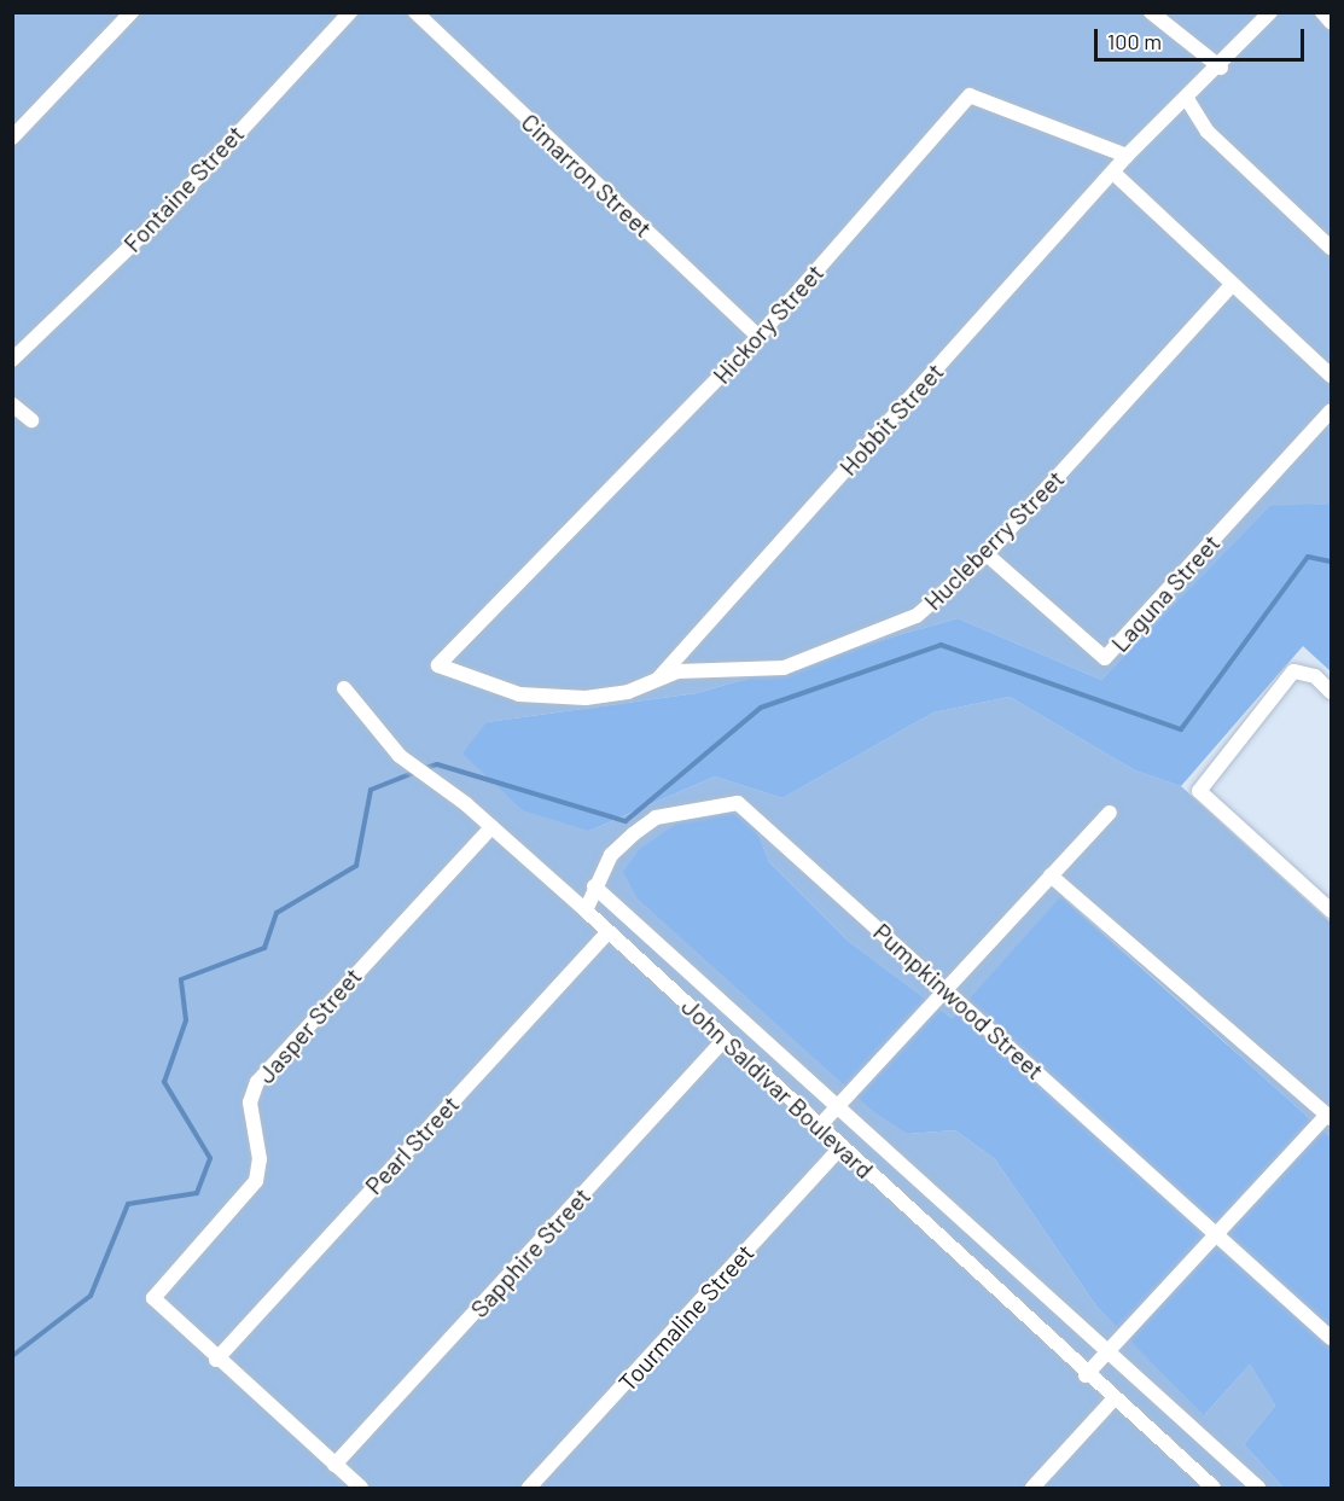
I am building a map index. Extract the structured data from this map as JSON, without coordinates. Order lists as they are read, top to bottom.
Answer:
{
  "streets": {
    "street": [
      "Cimarron Street",
      "Fontaine Street",
      "Hickory Street",
      "Hobbit Street",
      "Hucleberry Street",
      "Laguna Street",
      "Pumpkinwood Street",
      "Jasper Street",
      "John Saldivar Boulevard",
      "Pearl Street",
      "Sapphire Street",
      "Tourmaline Street"
    ]
  },
  "crossings": [
    ["Cimarron Street", "Hickory Street"],
    ["Hickory Street", "Hobbit Street"],
    ["Hickory Street", "Hucleberry Street"],
    ["Hobbit Street", "Hucleberry Street"],
    ["Hucleberry Street", "Laguna Street"],
    ["Pumpkinwood Street", "John Saldivar Boulevard"],
    ["Jasper Street", "John Saldivar Boulevard"],
    ["Jasper Street", "Pearl Street"],
    ["Jasper Street", "Sapphire Street"],
    ["John Saldivar Boulevard", "Pearl Street"],
    ["John Saldivar Boulevard", "Sapphire Street"],
    ["John Saldivar Boulevard", "Tourmaline Street"]
  ],
  "scale_bar": "100 m"
}
